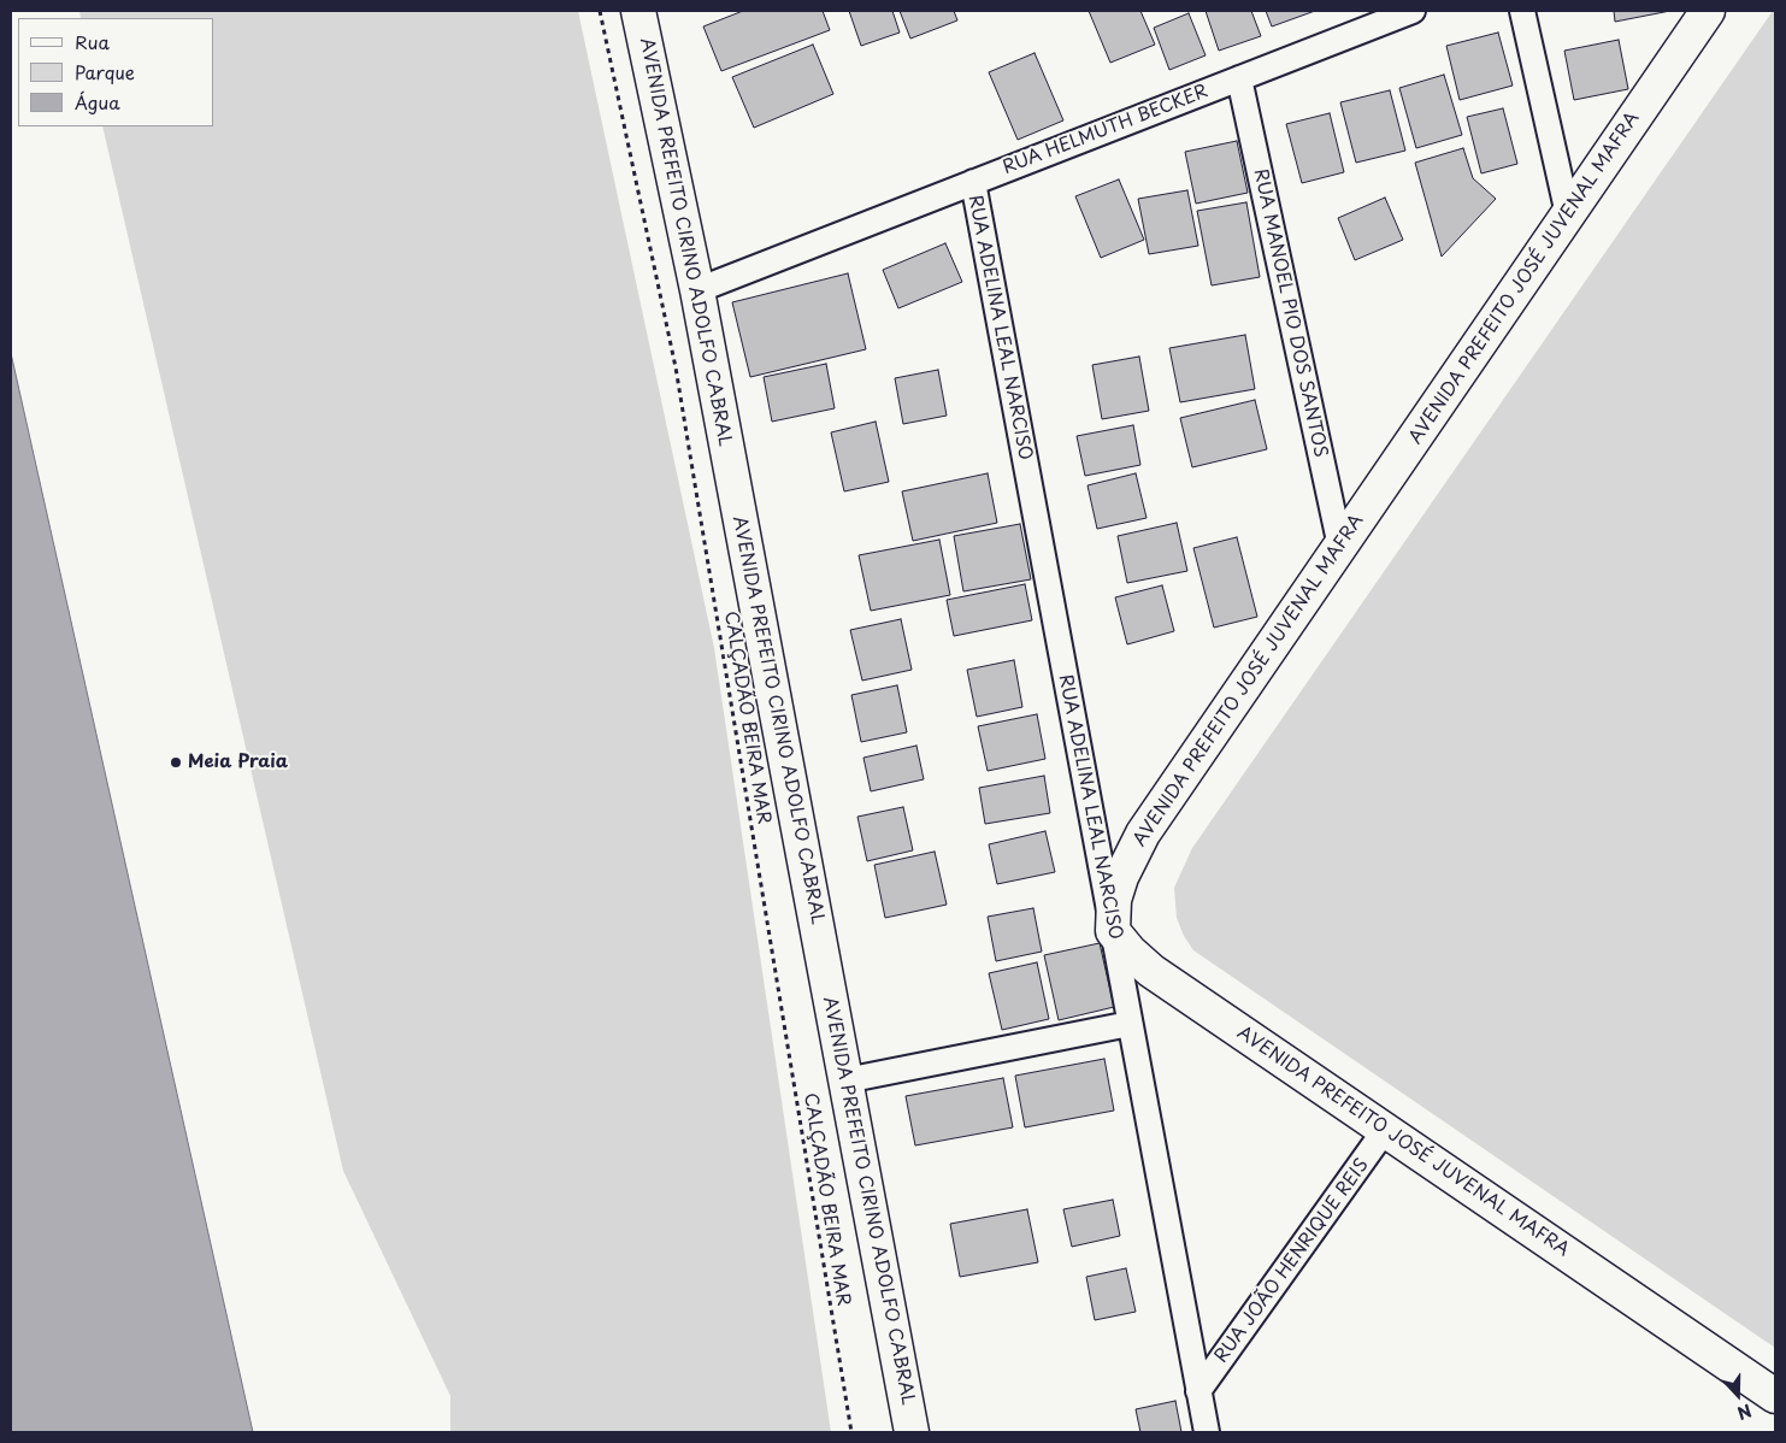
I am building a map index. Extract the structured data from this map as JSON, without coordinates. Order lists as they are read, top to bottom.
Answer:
{
  "streets": {
    "main road": ["AVENIDA PREFEITO CIRINO ADOLFO CABRAL", "AVENIDA PREFEITO JOSÉ JUVENAL MAFRA"],
    "street": [
      "RUA HELMUTH BECKER",
      "RUA MANOEL PIO DOS SANTOS",
      "RUA ADELINA LEAL NARCISO",
      "RUA JOÃO HENRIQUE REIS"
    ],
    "path": ["CALÇADÃO BEIRA MAR"]
  },
  "crossings": [
    ["RUA HELMUTH BECKER", "AVENIDA PREFEITO CIRINO ADOLFO CABRAL"],
    ["RUA HELMUTH BECKER", "RUA MANOEL PIO DOS SANTOS"],
    ["RUA HELMUTH BECKER", "RUA ADELINA LEAL NARCISO"],
    ["AVENIDA PREFEITO JOSÉ JUVENAL MAFRA", "RUA MANOEL PIO DOS SANTOS"],
    ["AVENIDA PREFEITO JOSÉ JUVENAL MAFRA", "RUA ADELINA LEAL NARCISO"],
    ["AVENIDA PREFEITO JOSÉ JUVENAL MAFRA", "RUA JOÃO HENRIQUE REIS"],
    ["RUA ADELINA LEAL NARCISO", "RUA JOÃO HENRIQUE REIS"]
  ],
  "places": ["Meia Praia"],
  "legend": ["Rua", "Parque", "Água"],
  "north": "bottom"
}
